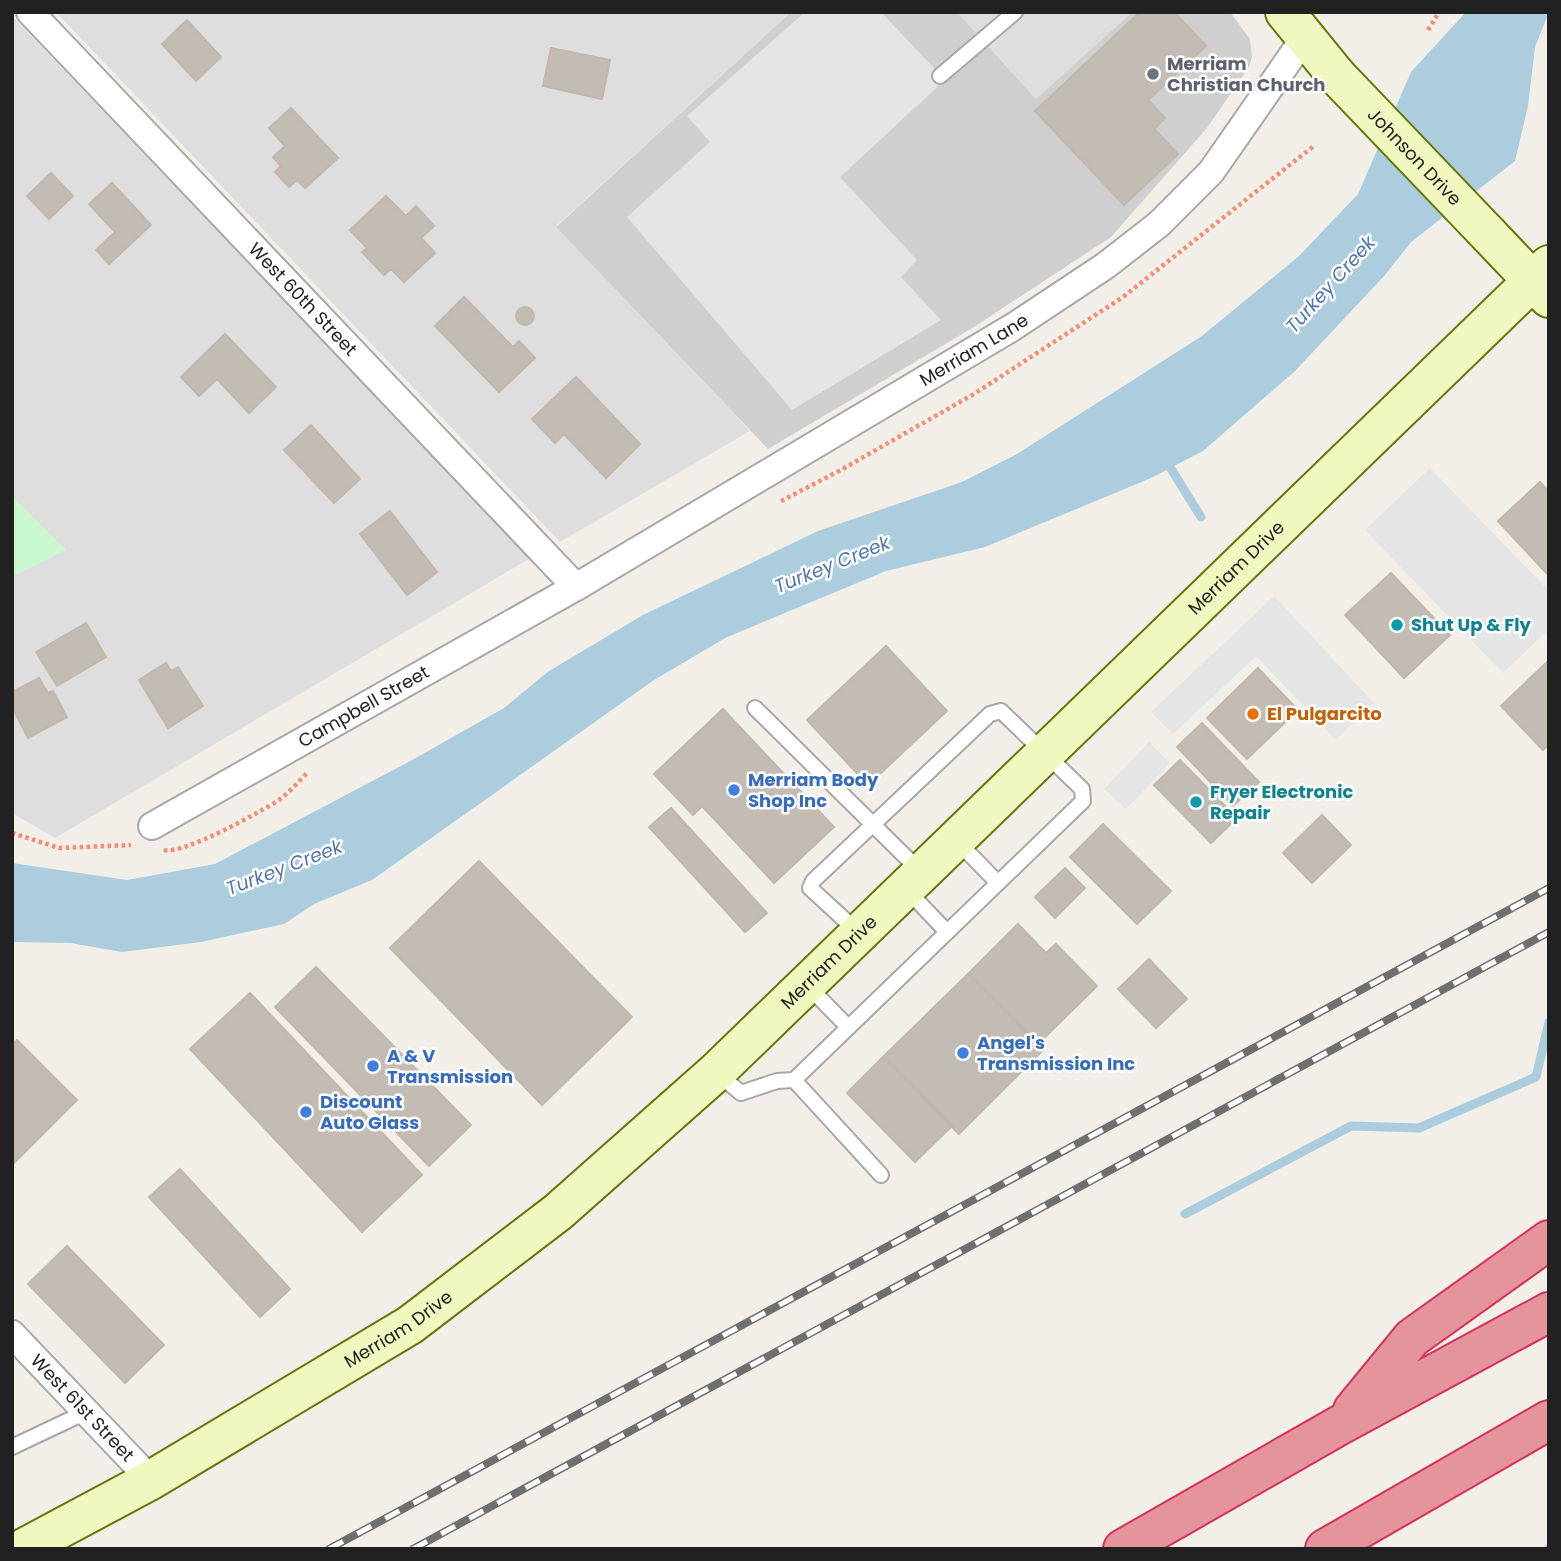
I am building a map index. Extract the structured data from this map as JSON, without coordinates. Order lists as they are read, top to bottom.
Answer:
{
  "streets": {
    "main road": ["Johnson Drive", "Merriam Drive"],
    "street": [
      "West 60th Street",
      "Merriam Lane",
      "Campbell Street",
      "West 61st Street"
    ]
  },
  "crossings": [
    ["Johnson Drive", "Merriam Lane"],
    ["Johnson Drive", "Merriam Drive"],
    ["West 60th Street", "Merriam Lane"],
    ["West 60th Street", "Campbell Street"],
    ["Merriam Lane", "Campbell Street"],
    ["Merriam Drive", "West 61st Street"]
  ],
  "water": ["Turkey Creek"],
  "places": [
    "Merriam Christian Church",
    "Shut Up & Fly",
    "El Pulgarcito",
    "Merriam Body Shop Inc",
    "Fryer Electronic Repair",
    "Angel's Transmission Inc",
    "A & V Transmission",
    "Discount Auto Glass"
  ]
}
